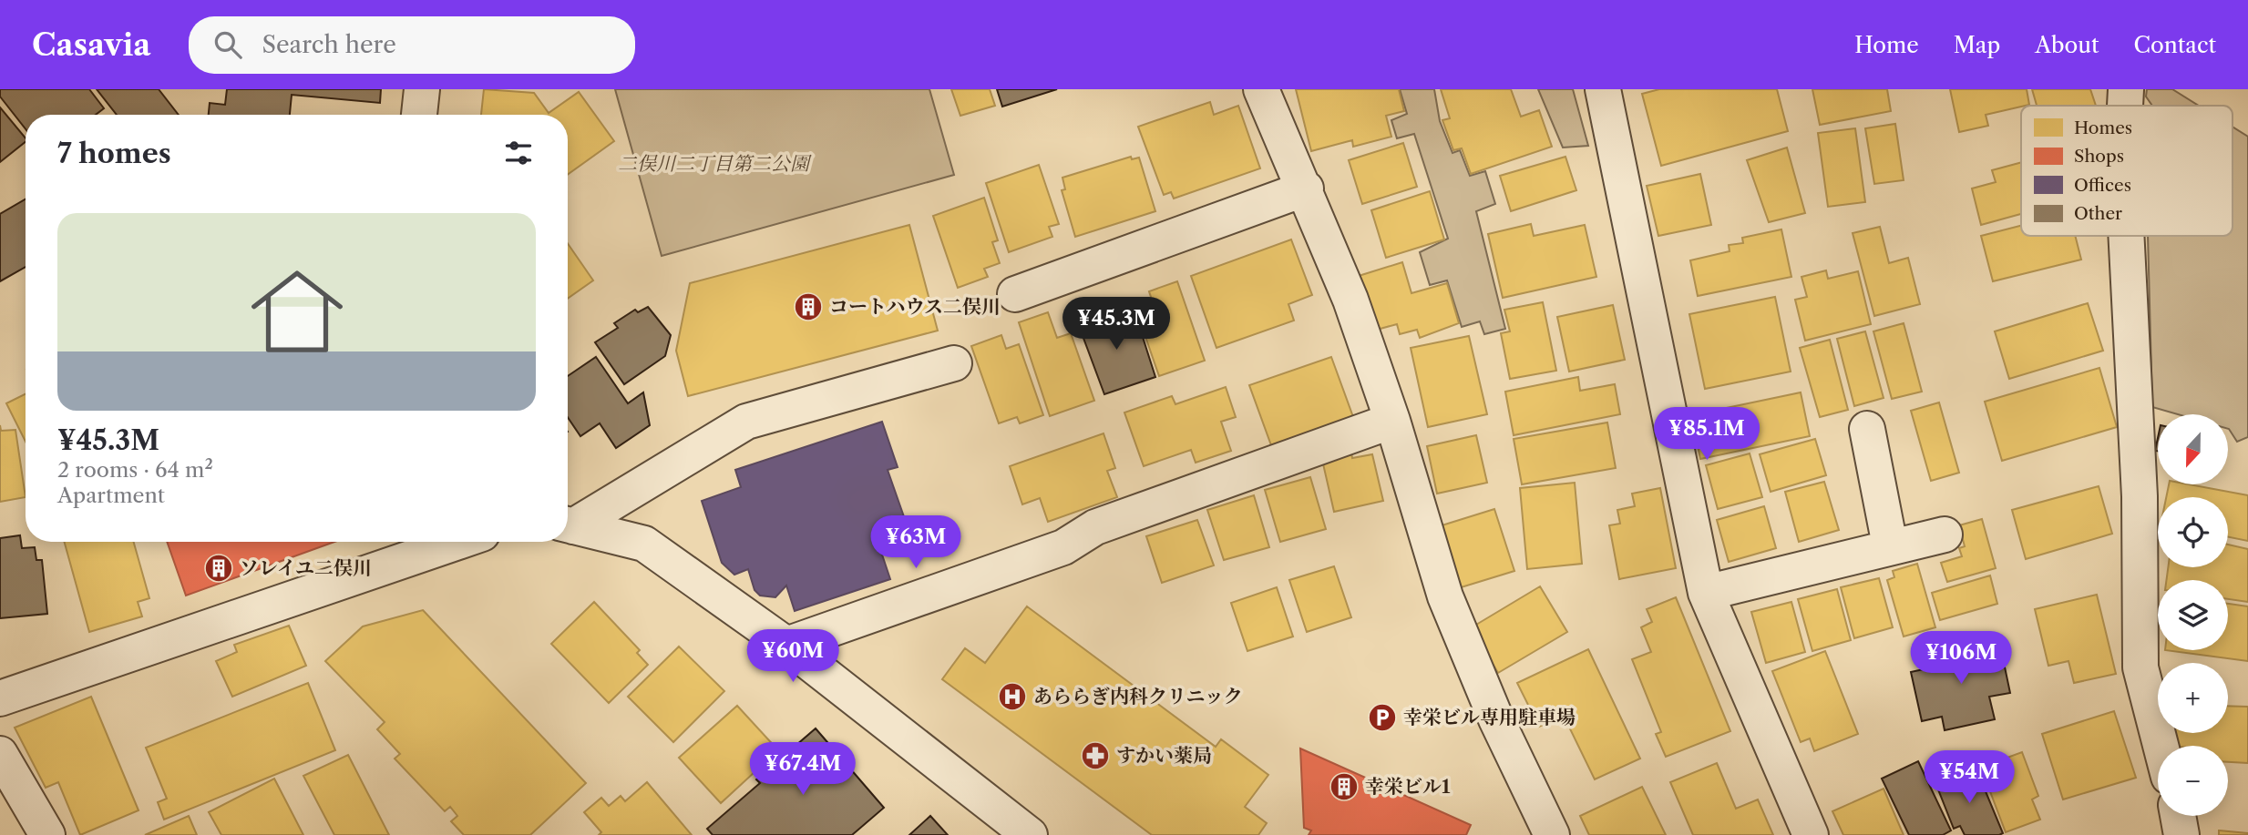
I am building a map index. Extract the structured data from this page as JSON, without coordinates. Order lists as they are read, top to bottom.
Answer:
{
  "parks": ["二俣川二丁目第二公園"],
  "places": {
    "building": ["コートハウス二俣川", "ソレイユ二俣川", "幸栄ビル1"],
    "hospital": ["あららぎ内科クリニック"],
    "parking": ["幸栄ビル専用駐車場"],
    "pharmacy": ["すかい薬局"]
  },
  "legend": [
    "Homes",
    "Shops",
    "Offices",
    "Other"
  ],
  "north": "bottom",
  "page": {
    "header": "Casavia",
    "search": "Search here",
    "nav": [
      "Home",
      "Map",
      "About",
      "Contact"
    ],
    "heading": "7 homes",
    "list": [
      {
        "name": "¥45.3M",
        "note": "2 rooms · 64 m² · Apartment"
      }
    ],
    "price": [
      "¥45.3M",
      "¥85.1M",
      "¥63M",
      "¥60M",
      "¥106M",
      "¥67.4M",
      "¥54M"
    ],
    "map_buttons": ["+", "−"]
  }
}
